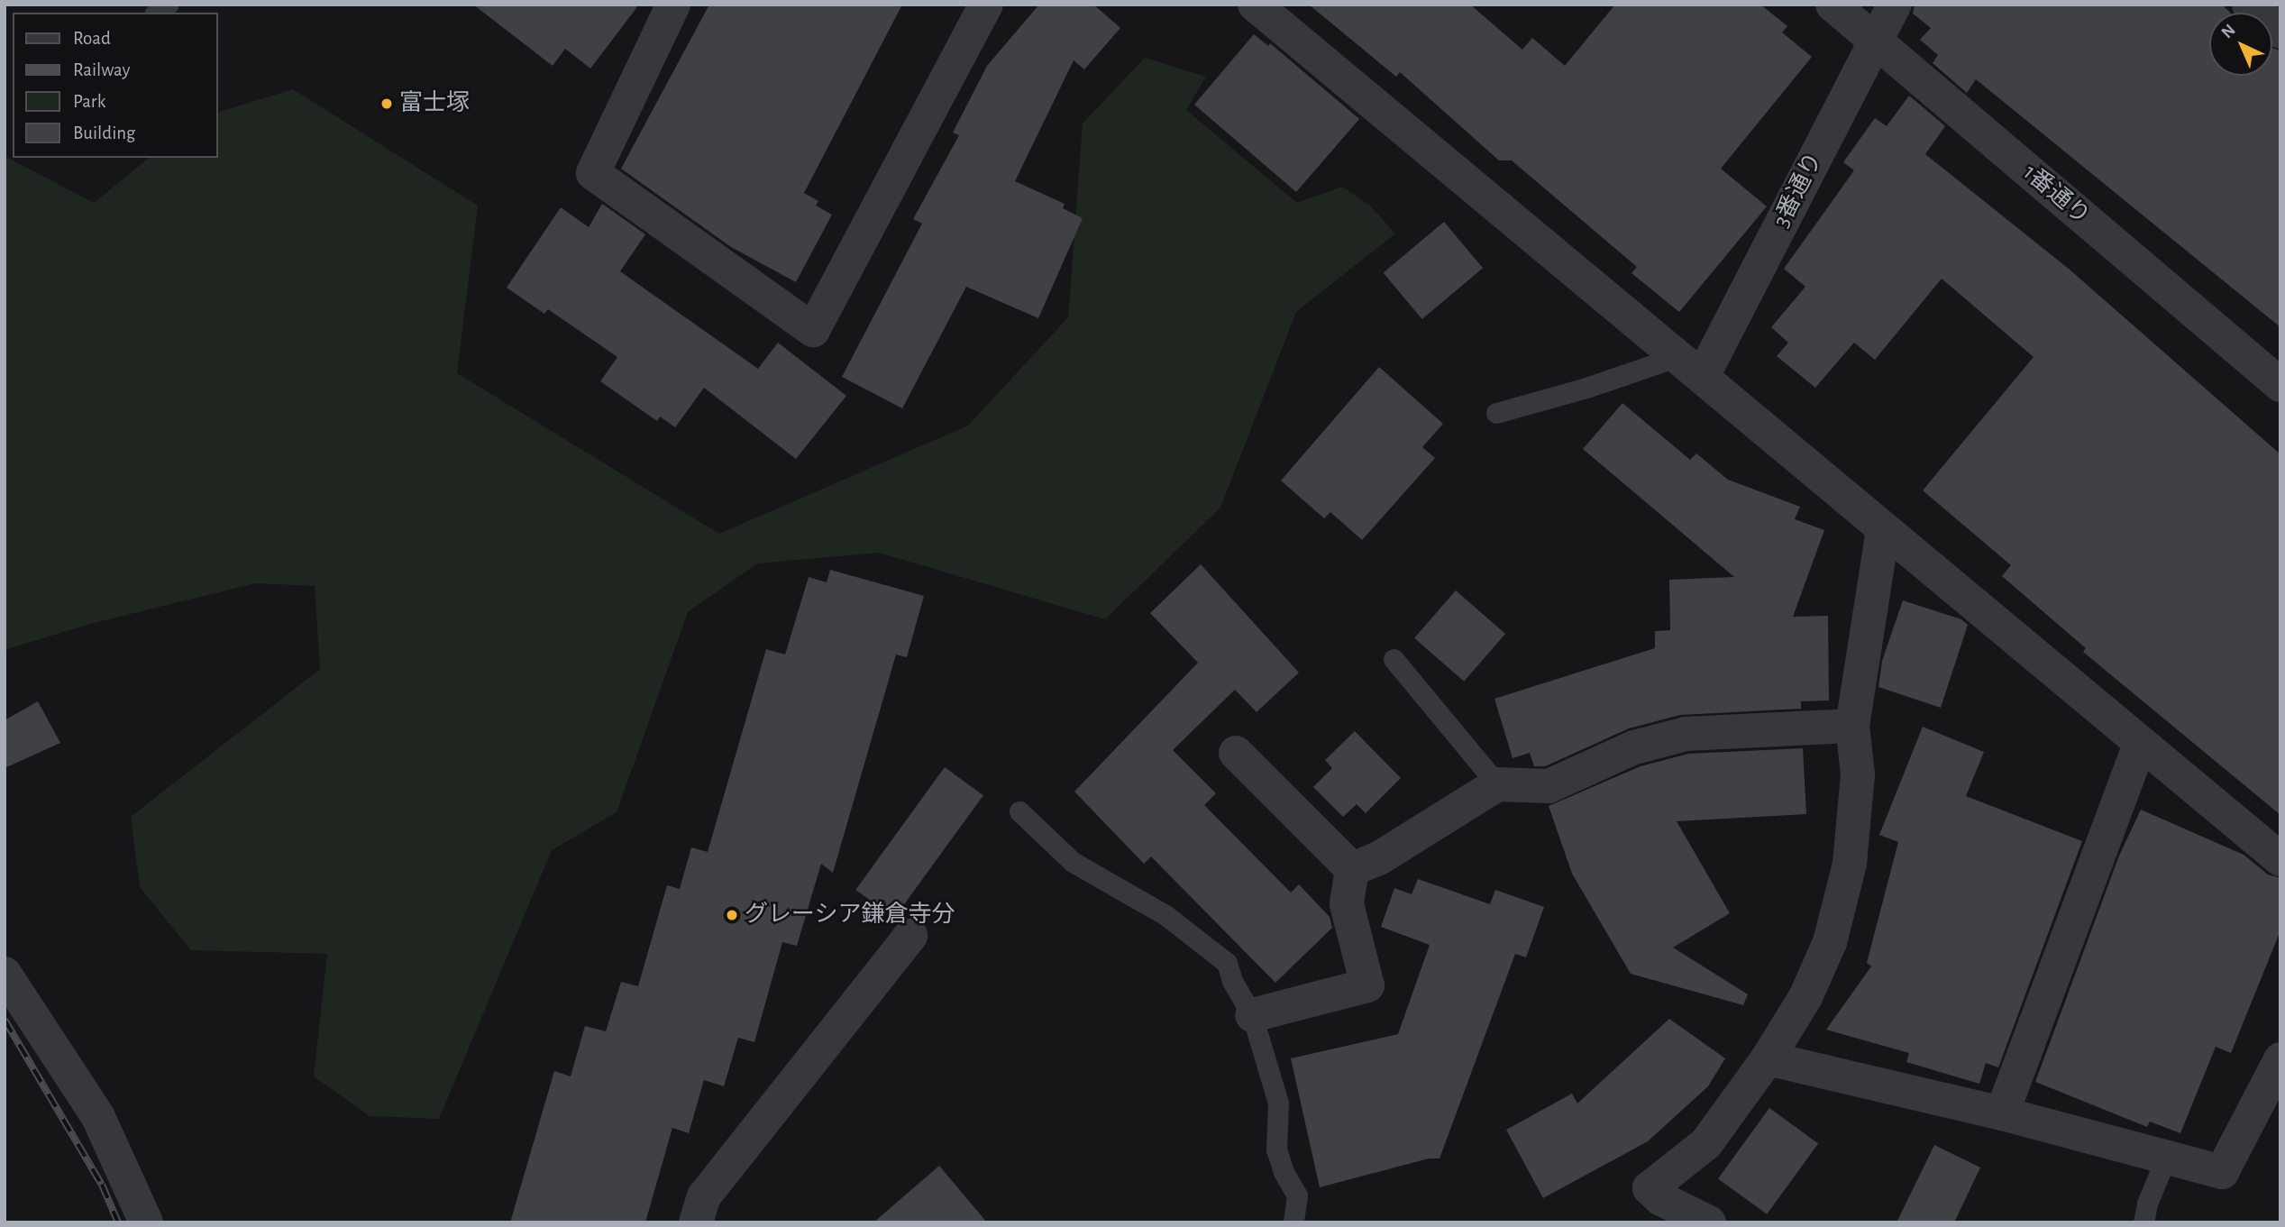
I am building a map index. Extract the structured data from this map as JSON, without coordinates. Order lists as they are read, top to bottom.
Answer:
{
  "streets": {
    "street": ["3番通り", "1番通り"]
  },
  "crossings": [
    ["3番通り", "1番通り"]
  ],
  "places": ["富士塚", "グレーシア鎌倉寺分"],
  "legend": [
    "Road",
    "Railway",
    "Park",
    "Building"
  ],
  "north": "top left"
}
